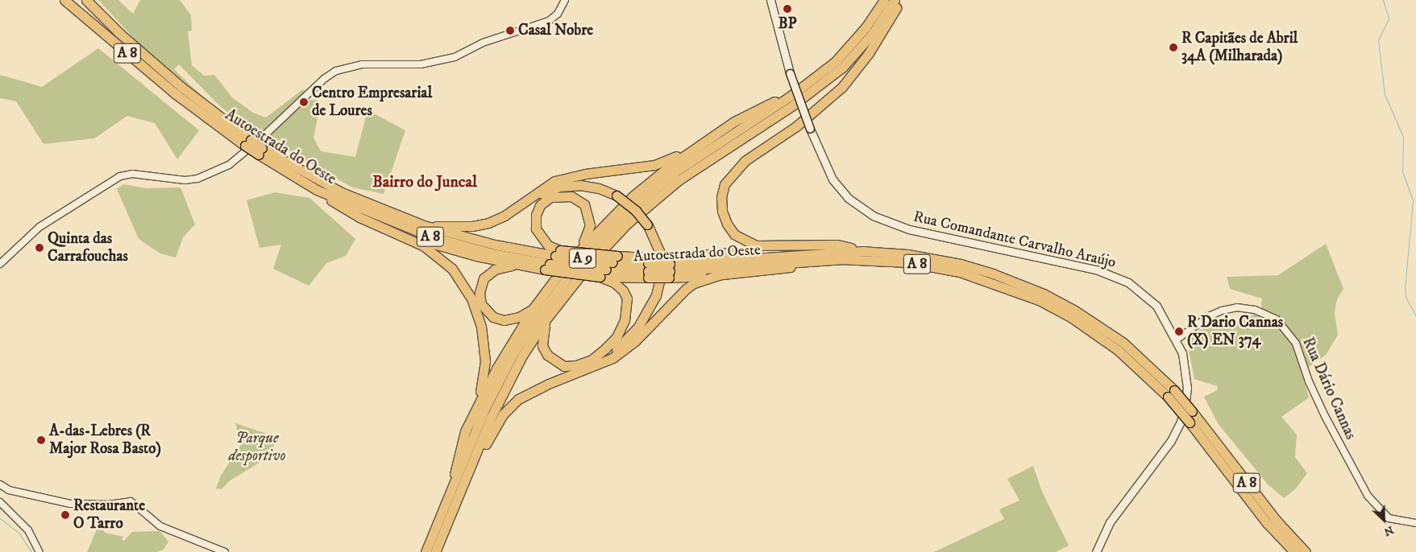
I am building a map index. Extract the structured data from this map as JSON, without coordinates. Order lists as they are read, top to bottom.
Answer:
{
  "streets": {
    "highway": ["A 8", "Autoestrada do Oeste", "A 9"],
    "main road": ["Rua Comandante Carvalho Araújo"],
    "street": ["Rua Dário Cannas"]
  },
  "crossings": [
    ["Rua Comandante Carvalho Araújo", "Rua Dário Cannas"]
  ],
  "districts": ["Bairro do Juncal"],
  "parks": ["Parque desportivo"],
  "places": [
    "BP",
    "Casal Nobre",
    "R Capitães de Abril 34A (Milharada)",
    "Centro Empresarial de Loures",
    "Quinta das Carrafouchas",
    "R Dario Cannas (X) EN 374",
    "A-das-Lebres (R Major Rosa Basto)",
    "Restaurante O Tarro"
  ],
  "north": "bottom right"
}
